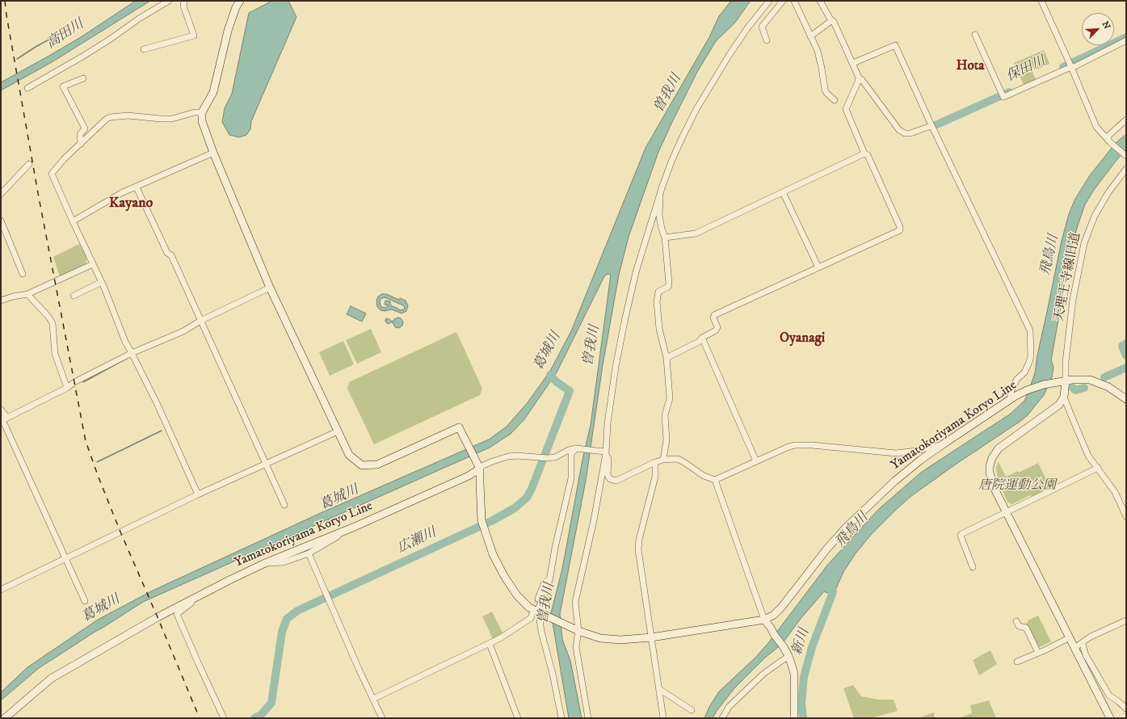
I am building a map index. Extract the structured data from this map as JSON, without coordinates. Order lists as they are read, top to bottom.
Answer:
{
  "streets": {
    "main road": ["Yamatokoriyama Koryo Line"],
    "street": ["天理王寺線旧道"]
  },
  "crossings": [
    ["天理王寺線旧道", "Yamatokoriyama Koryo Line"]
  ],
  "districts": ["Hota", "Kayano", "Oyanagi"],
  "water": [
    "高田川",
    "保田川",
    "曽我川",
    "飛鳥川",
    "葛城川",
    "広瀬川",
    "新川"
  ],
  "parks": ["唐院運動公園"],
  "north": "top right"
}
